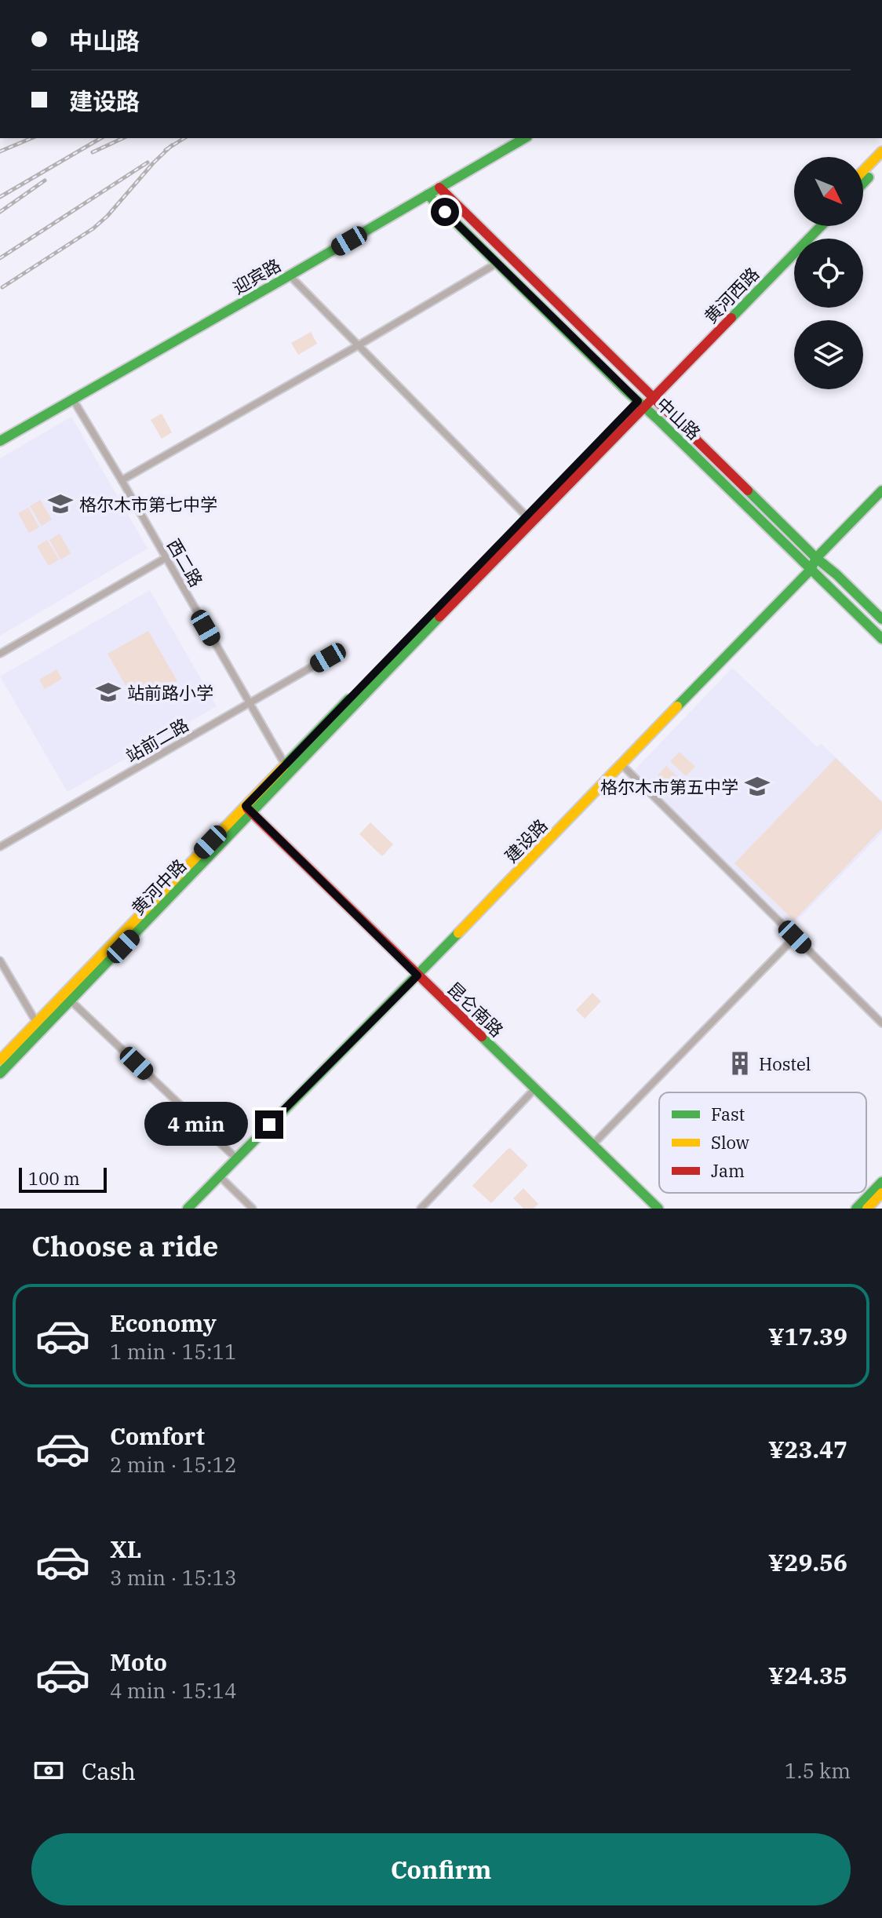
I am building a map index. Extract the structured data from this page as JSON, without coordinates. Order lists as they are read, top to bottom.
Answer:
{
  "streets": {
    "main road": [
      "迎宾路",
      "黄河西路",
      "中山路",
      "建设路",
      "黄河中路",
      "昆仑南路"
    ],
    "street": ["西二路", "站前二路"]
  },
  "crossings": [
    ["迎宾路", "中山路"],
    ["迎宾路", "西二路"],
    ["黄河西路", "中山路"],
    ["黄河西路", "黄河中路"],
    ["中山路", "建设路"],
    ["中山路", "黄河中路"],
    ["西二路", "站前二路"],
    ["西二路", "黄河中路"],
    ["建设路", "昆仑南路"],
    ["黄河中路", "昆仑南路"]
  ],
  "places": {
    "school or university": ["格尔木市第七中学", "站前路小学", "格尔木市第五中学"],
    "building": ["Hostel"]
  },
  "legend": ["Fast", "Slow", "Jam"],
  "scale_bar": "100 m",
  "north": "bottom right",
  "page": {
    "banner": ["中山路", "建设路"],
    "bubble": "4 min",
    "scale": "100 m",
    "heading": "Choose a ride",
    "list": [
      {
        "name": "Economy",
        "note": "1 min · 15:11",
        "value": "¥17.39"
      },
      {
        "name": "Comfort",
        "note": "2 min · 15:12",
        "value": "¥23.47"
      },
      {
        "name": "XL",
        "note": "3 min · 15:13",
        "value": "¥29.56"
      },
      {
        "name": "Moto",
        "note": "4 min · 15:14",
        "value": "¥24.35"
      }
    ],
    "pay": ["Cash", "1.5 km"],
    "buttons": "Confirm"
  }
}
